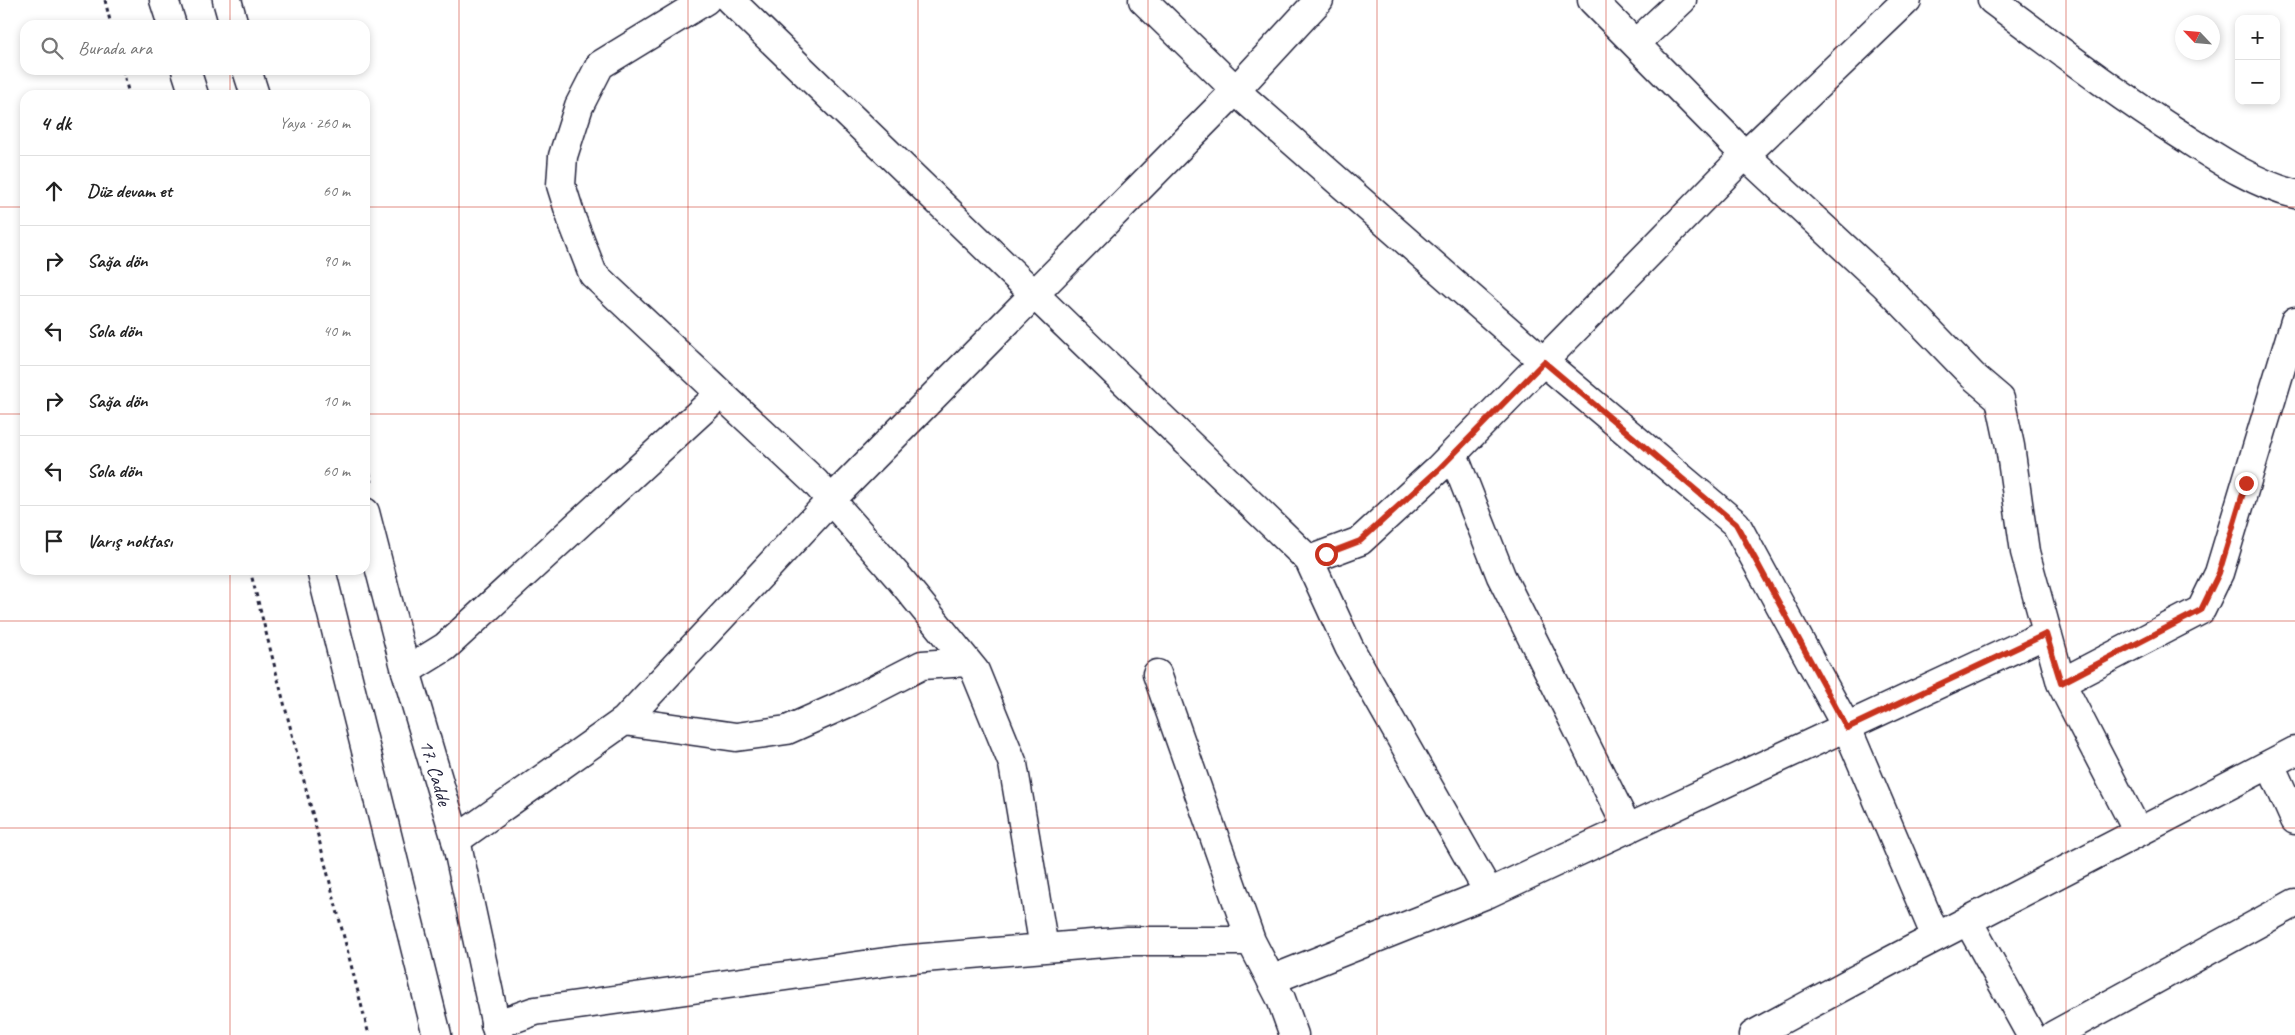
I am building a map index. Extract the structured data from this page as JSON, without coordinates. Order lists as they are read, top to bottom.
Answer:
{
  "streets": {
    "street": ["17. Cadde"]
  },
  "north": "top left",
  "page": {
    "map_buttons": ["+", "−"],
    "search": "Burada ara",
    "heading": ["4 dk", "Yaya · 260 m"],
    "list": [
      ["Düz devam et", "60 m"],
      ["Sağa dön", "90 m"],
      ["Sola dön", "40 m"],
      ["Sağa dön", "10 m"],
      ["Sola dön", "60 m"],
      "Varış noktası"
    ]
  }
}
